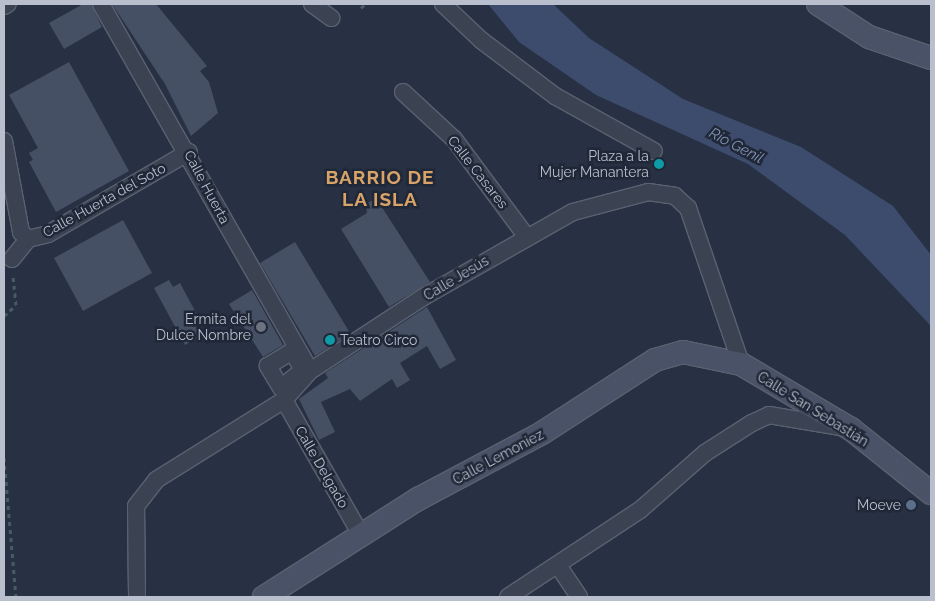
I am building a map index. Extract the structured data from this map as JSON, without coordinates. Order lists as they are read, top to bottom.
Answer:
{
  "streets": {
    "street": [
      "Calle Casares",
      "Calle Huerta",
      "Calle Huerta del Soto",
      "Calle Jesús",
      "Calle San Sebastián",
      "Calle Lemoniez",
      "Calle Delgado"
    ]
  },
  "crossings": [
    ["Calle Casares", "Calle Jesús"],
    ["Calle Huerta", "Calle Huerta del Soto"],
    ["Calle Huerta", "Calle Jesús"],
    ["Calle Jesús", "Calle San Sebastián"],
    ["Calle Jesús", "Calle Lemoniez"],
    ["Calle Jesús", "Calle Delgado"],
    ["Calle San Sebastián", "Calle Lemoniez"],
    ["Calle Lemoniez", "Calle Delgado"]
  ],
  "districts": ["BARRIO DE LA ISLA"],
  "water": ["Río Genil"],
  "places": [
    "Plaza a la Mujer Manantera",
    "Ermita del Dulce Nombre",
    "Teatro Circo",
    "Moeve"
  ]
}
